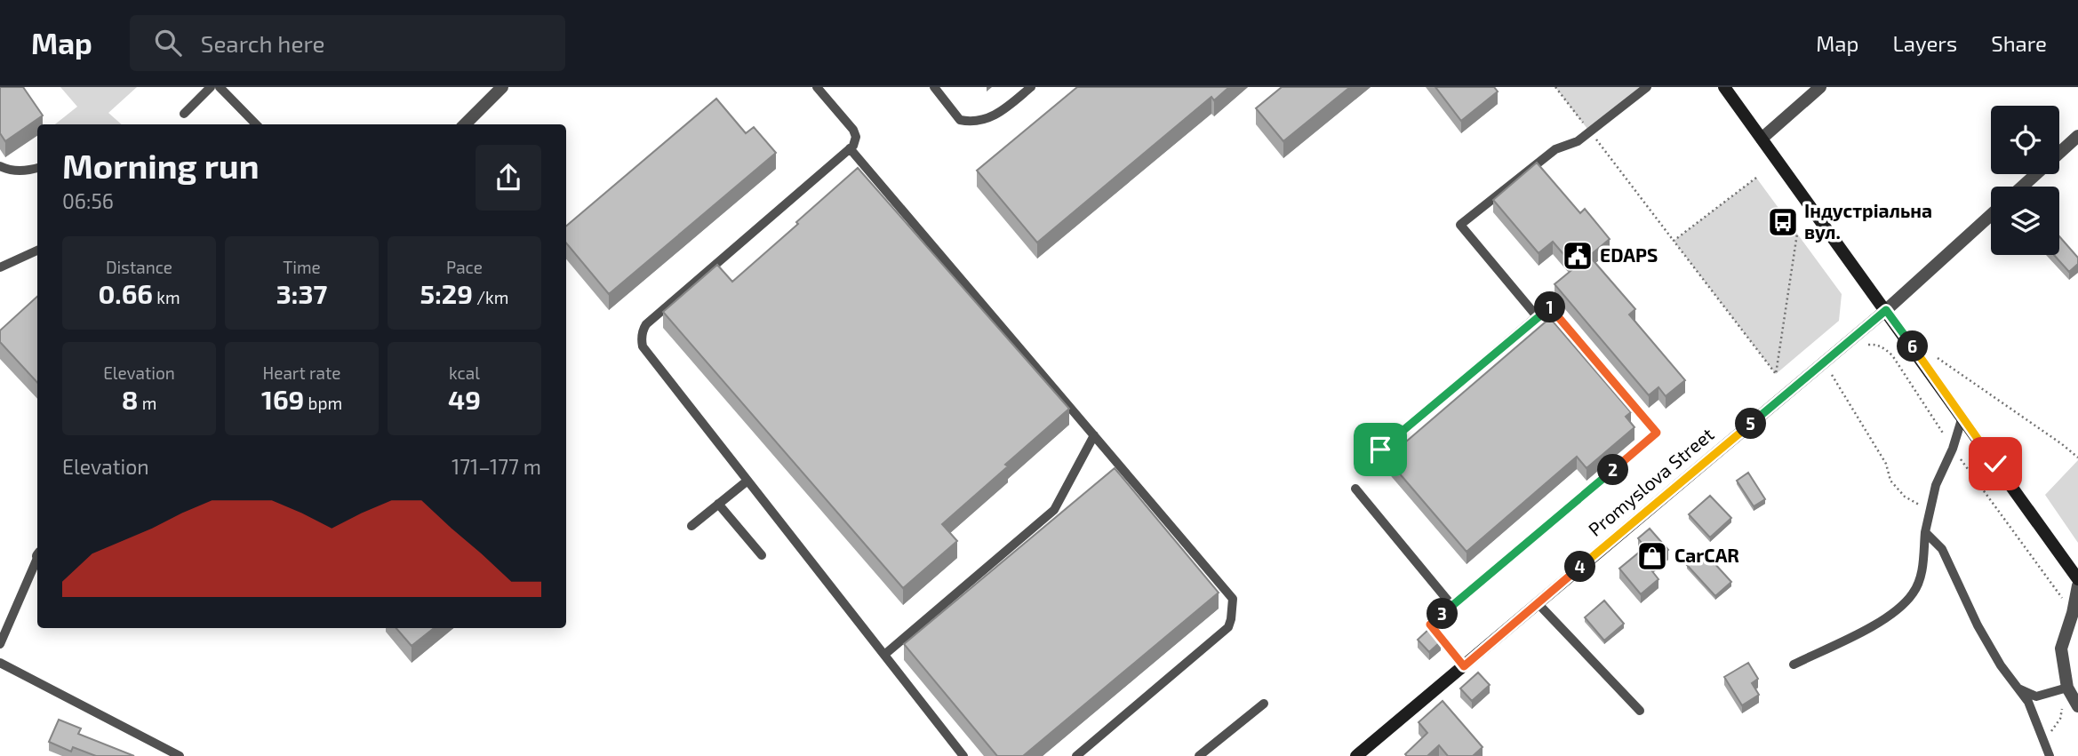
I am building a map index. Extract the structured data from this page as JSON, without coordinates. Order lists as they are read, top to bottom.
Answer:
{
  "streets": {
    "street": ["Promyslova Street"]
  },
  "places": {
    "bus stop": ["Індустріальна вул."],
    "public building": ["EDAPS"],
    "shop": ["CarCAR"]
  },
  "page": {
    "header": "Map",
    "search": "Search here",
    "nav": ["Map", "Layers", "Share"],
    "heading": ["Morning run", "06:56"],
    "stats": [
      ["Distance", "0.66 km"],
      ["Time", "3:37"],
      ["Pace", "5:29 /km"],
      ["Elevation", "8 m"],
      ["Heart rate", "169 bpm"],
      ["kcal", "49"]
    ],
    "pins": [
      "1",
      "6",
      "5",
      "2",
      "4",
      "3"
    ],
    "chart": ["Elevation", "171–177 m"]
  }
}
